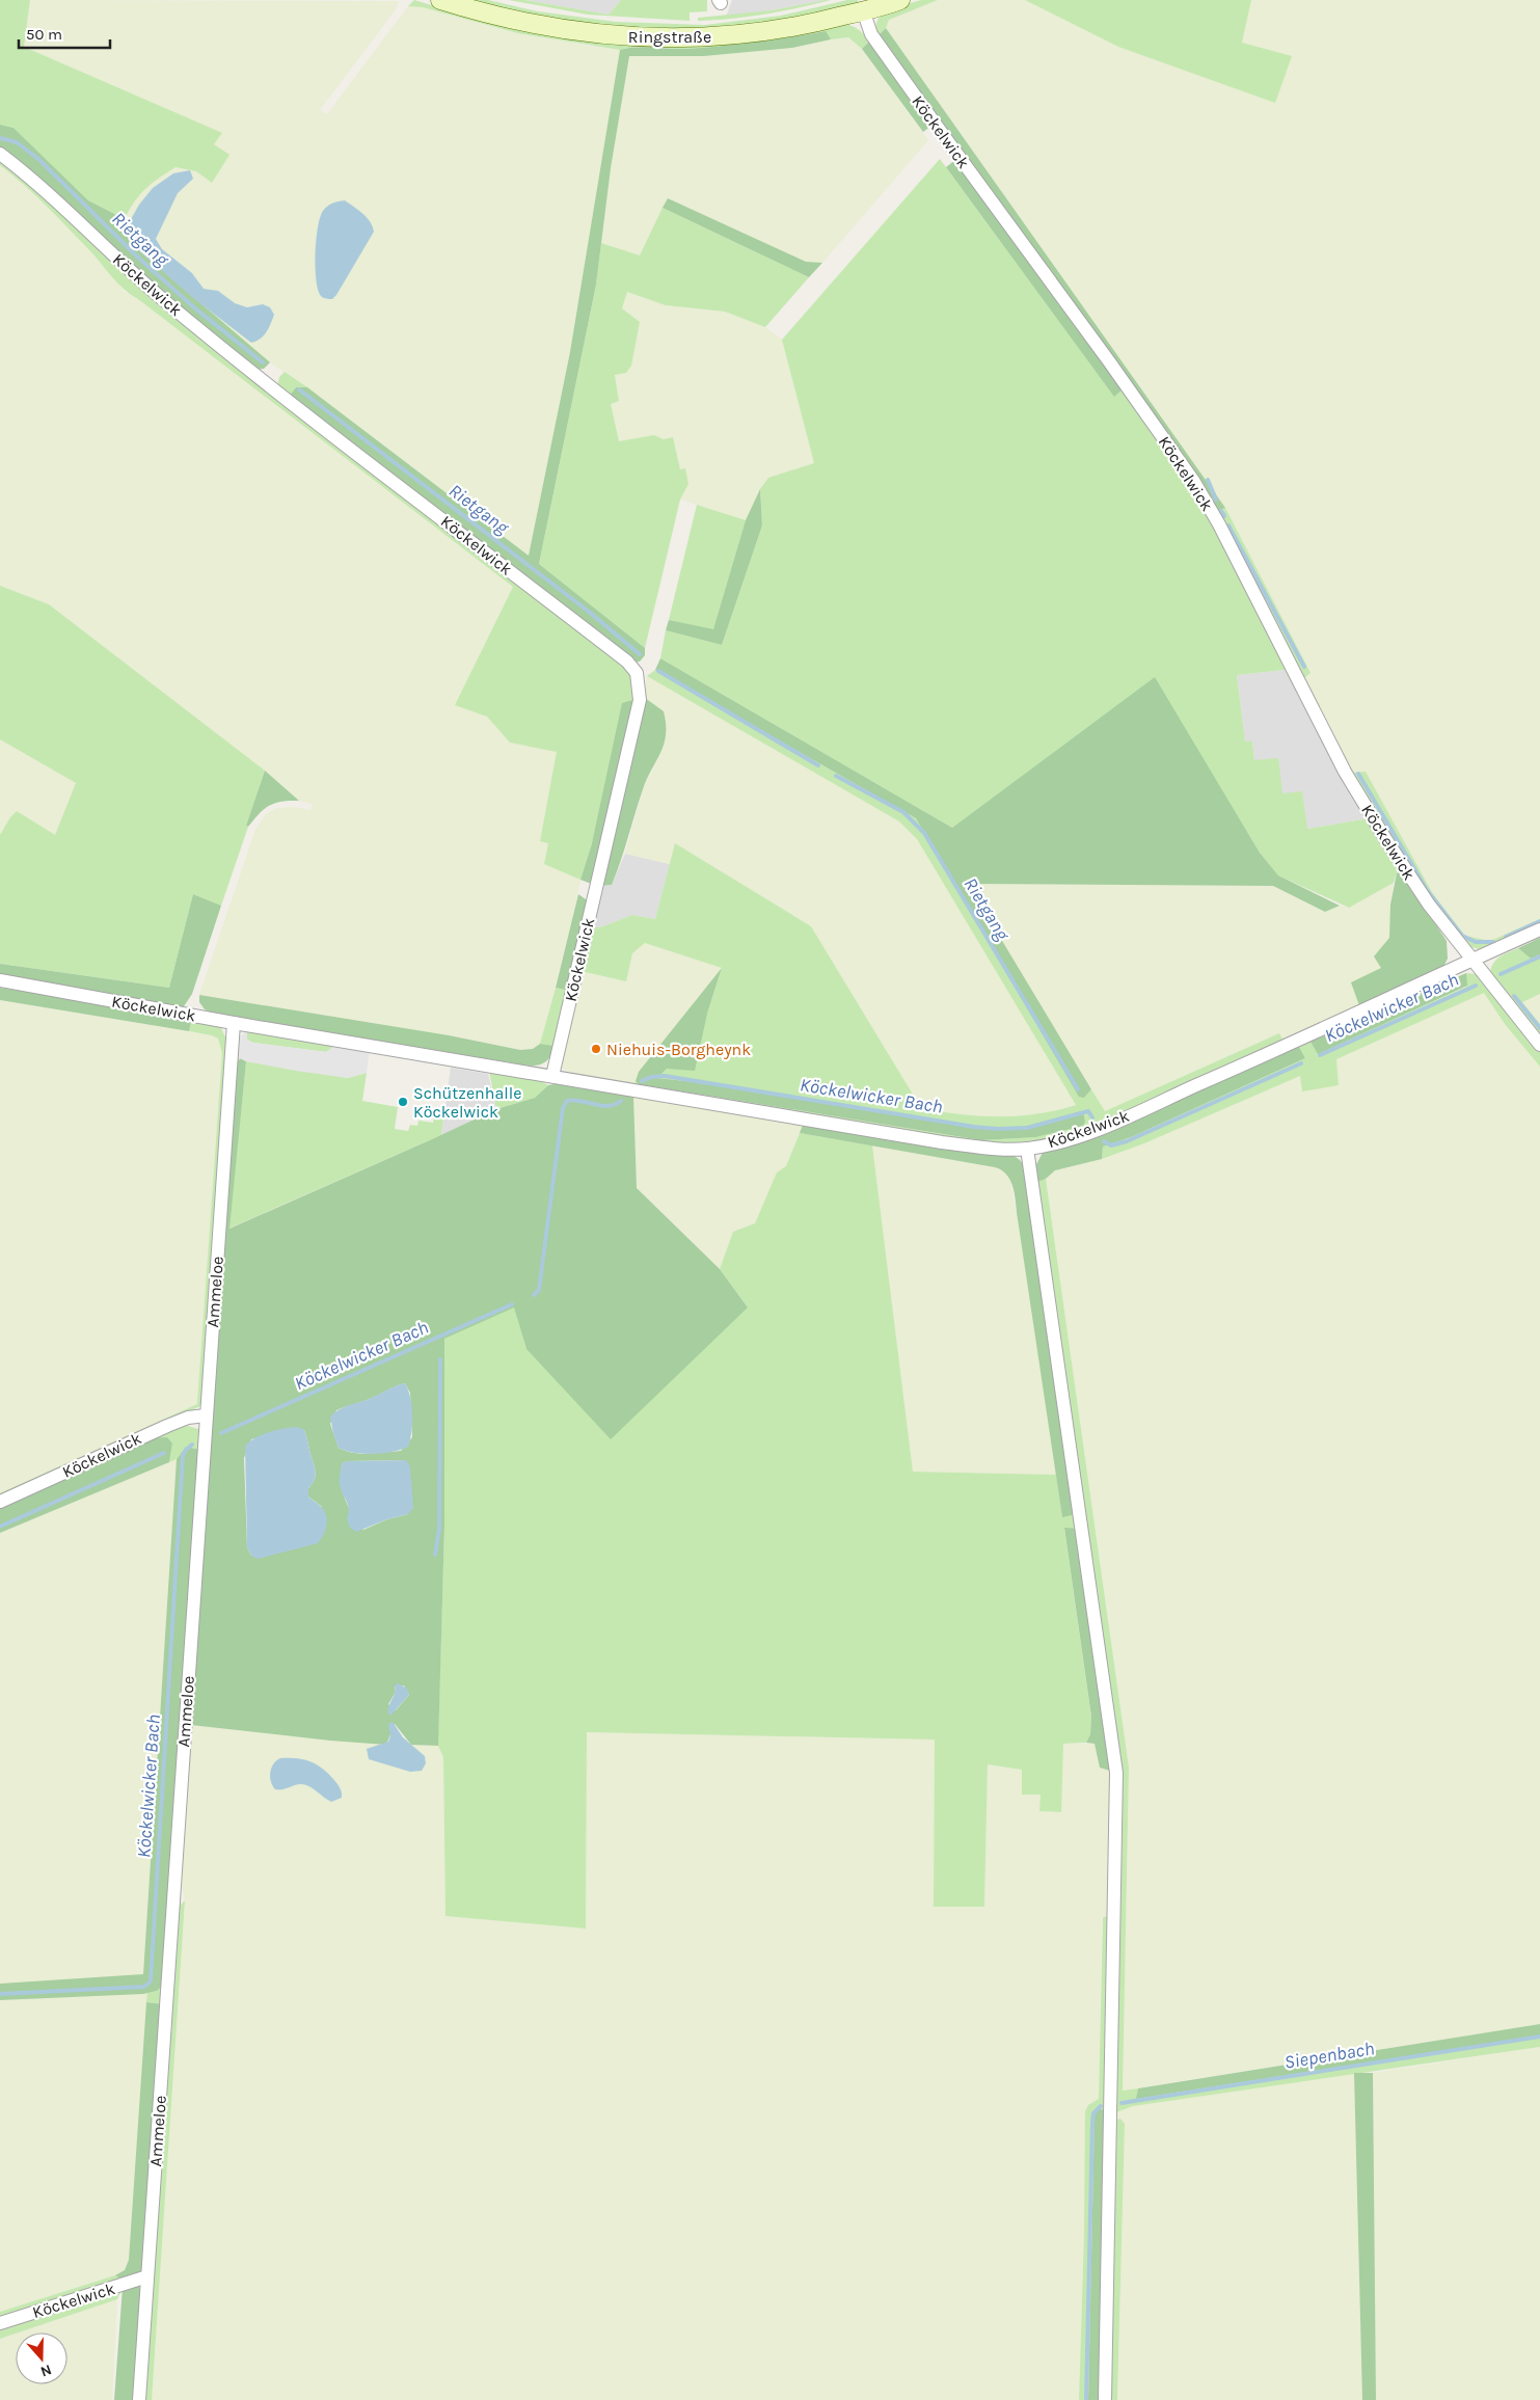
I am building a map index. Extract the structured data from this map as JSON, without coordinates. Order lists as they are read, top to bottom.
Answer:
{
  "streets": {
    "main road": ["Ringstraße"],
    "street": ["Köckelwick", "Ammeloe"]
  },
  "crossings": [
    ["Ringstraße", "Köckelwick"],
    ["Köckelwick", "Ammeloe"]
  ],
  "water": ["Rietgang", "Köckelwicker Bach", "Siepenbach"],
  "places": ["Niehuis-Borgheynk", "Schützenhalle Köckelwick"],
  "scale_bar": "50 m",
  "north": "bottom"
}
